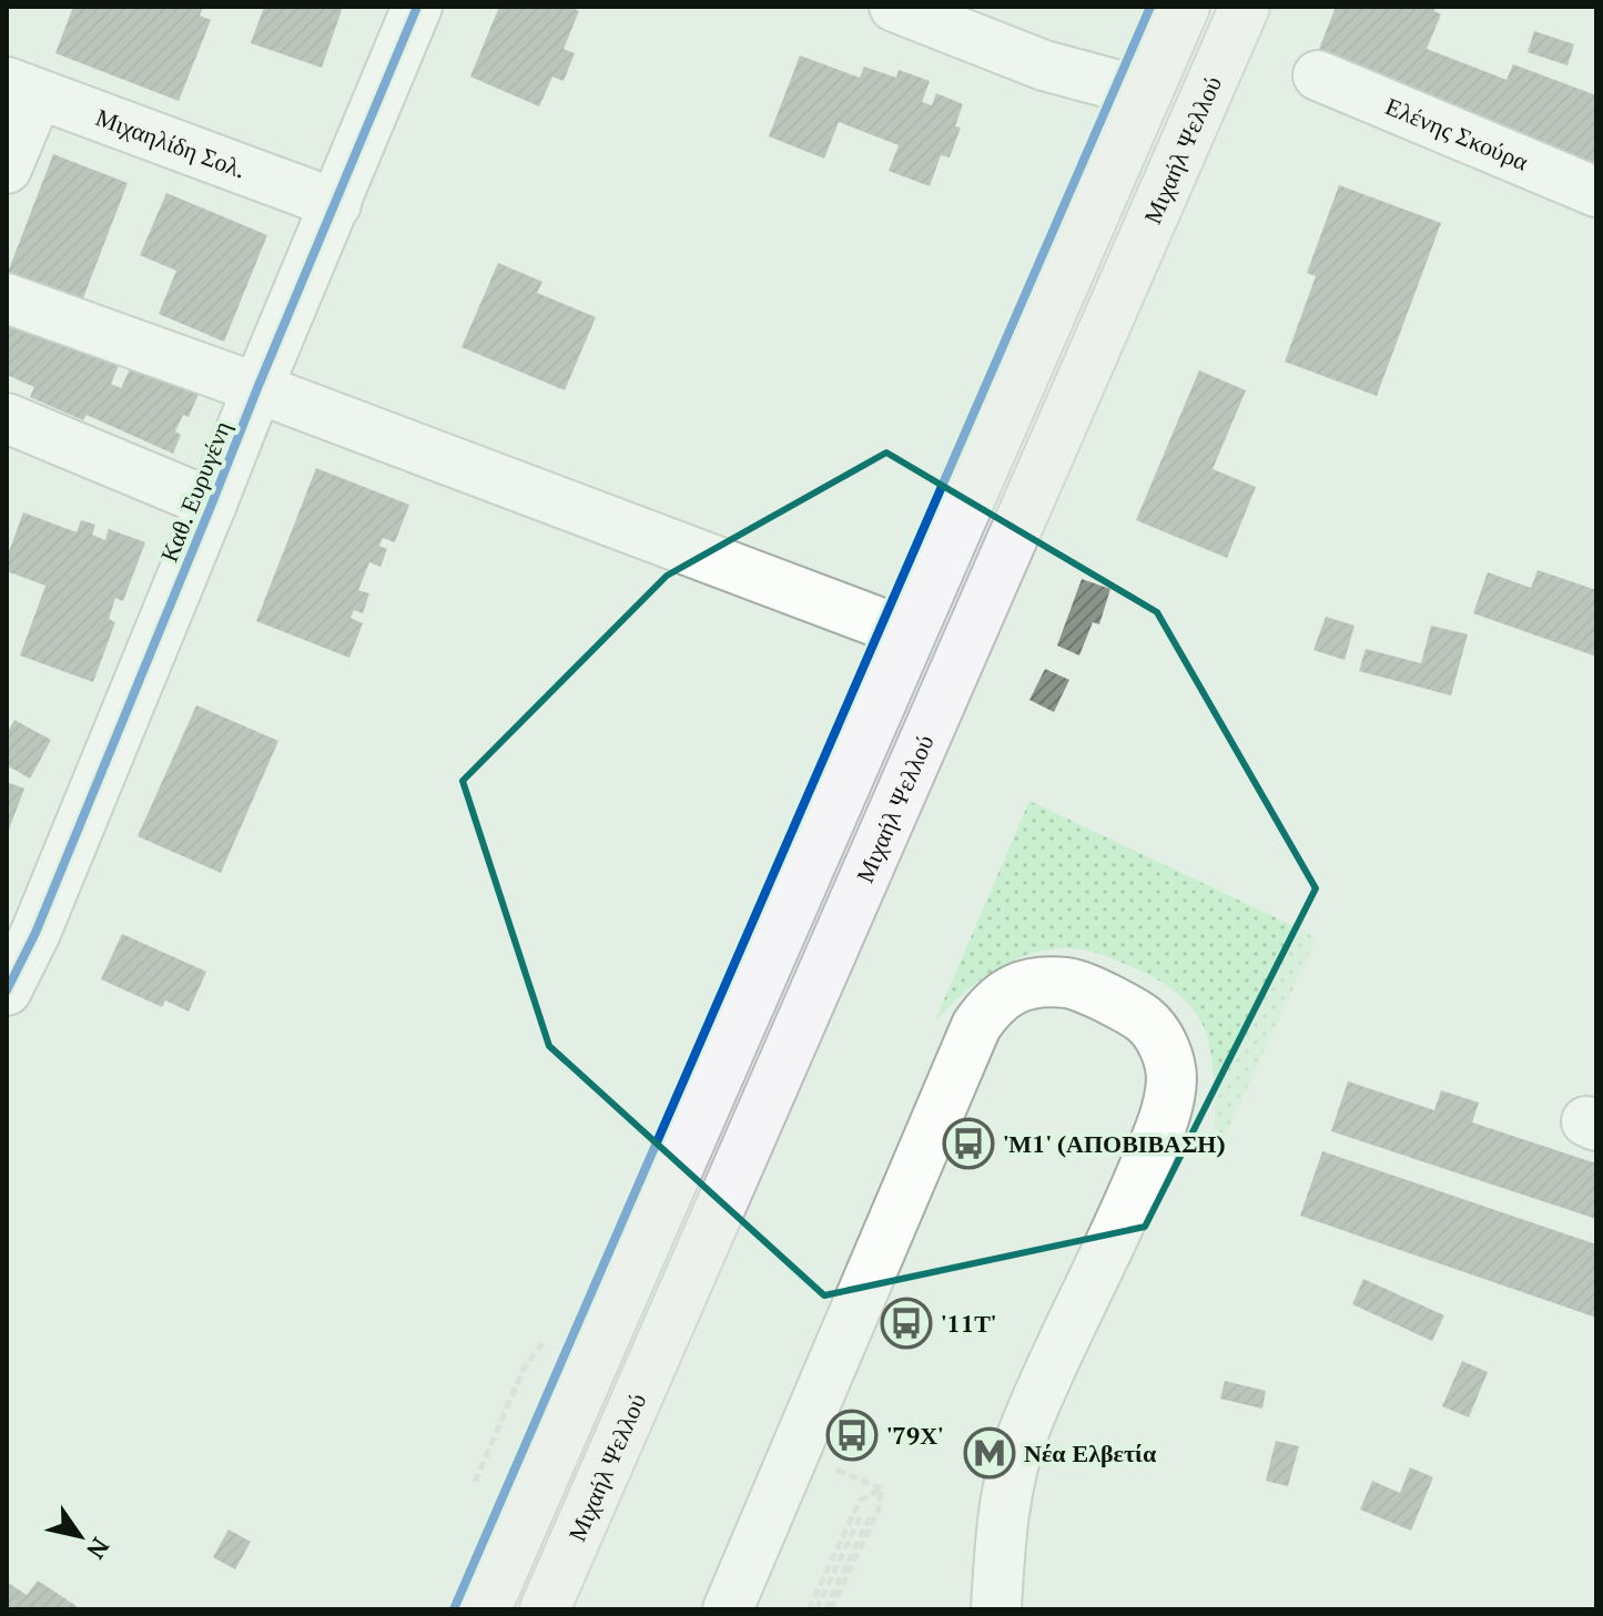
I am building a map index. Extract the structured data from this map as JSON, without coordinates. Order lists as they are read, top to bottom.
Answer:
{
  "streets": {
    "main road": ["Μιχαήλ Ψελλού"],
    "street": ["Ελένης Σκούρα", "Μιχαηλίδη Σολ.", "Καθ. Ευρυγένη"]
  },
  "crossings": [
    ["Μιχαηλίδη Σολ.", "Καθ. Ευρυγένη"]
  ],
  "places": {
    "bus stop": ["'Μ1' (ΑΠΟΒΙΒΑΣΗ)", "'11Τ'", "'79Χ'"],
    "metro station": ["Νέα Ελβετία"]
  },
  "north": "bottom right"
}
